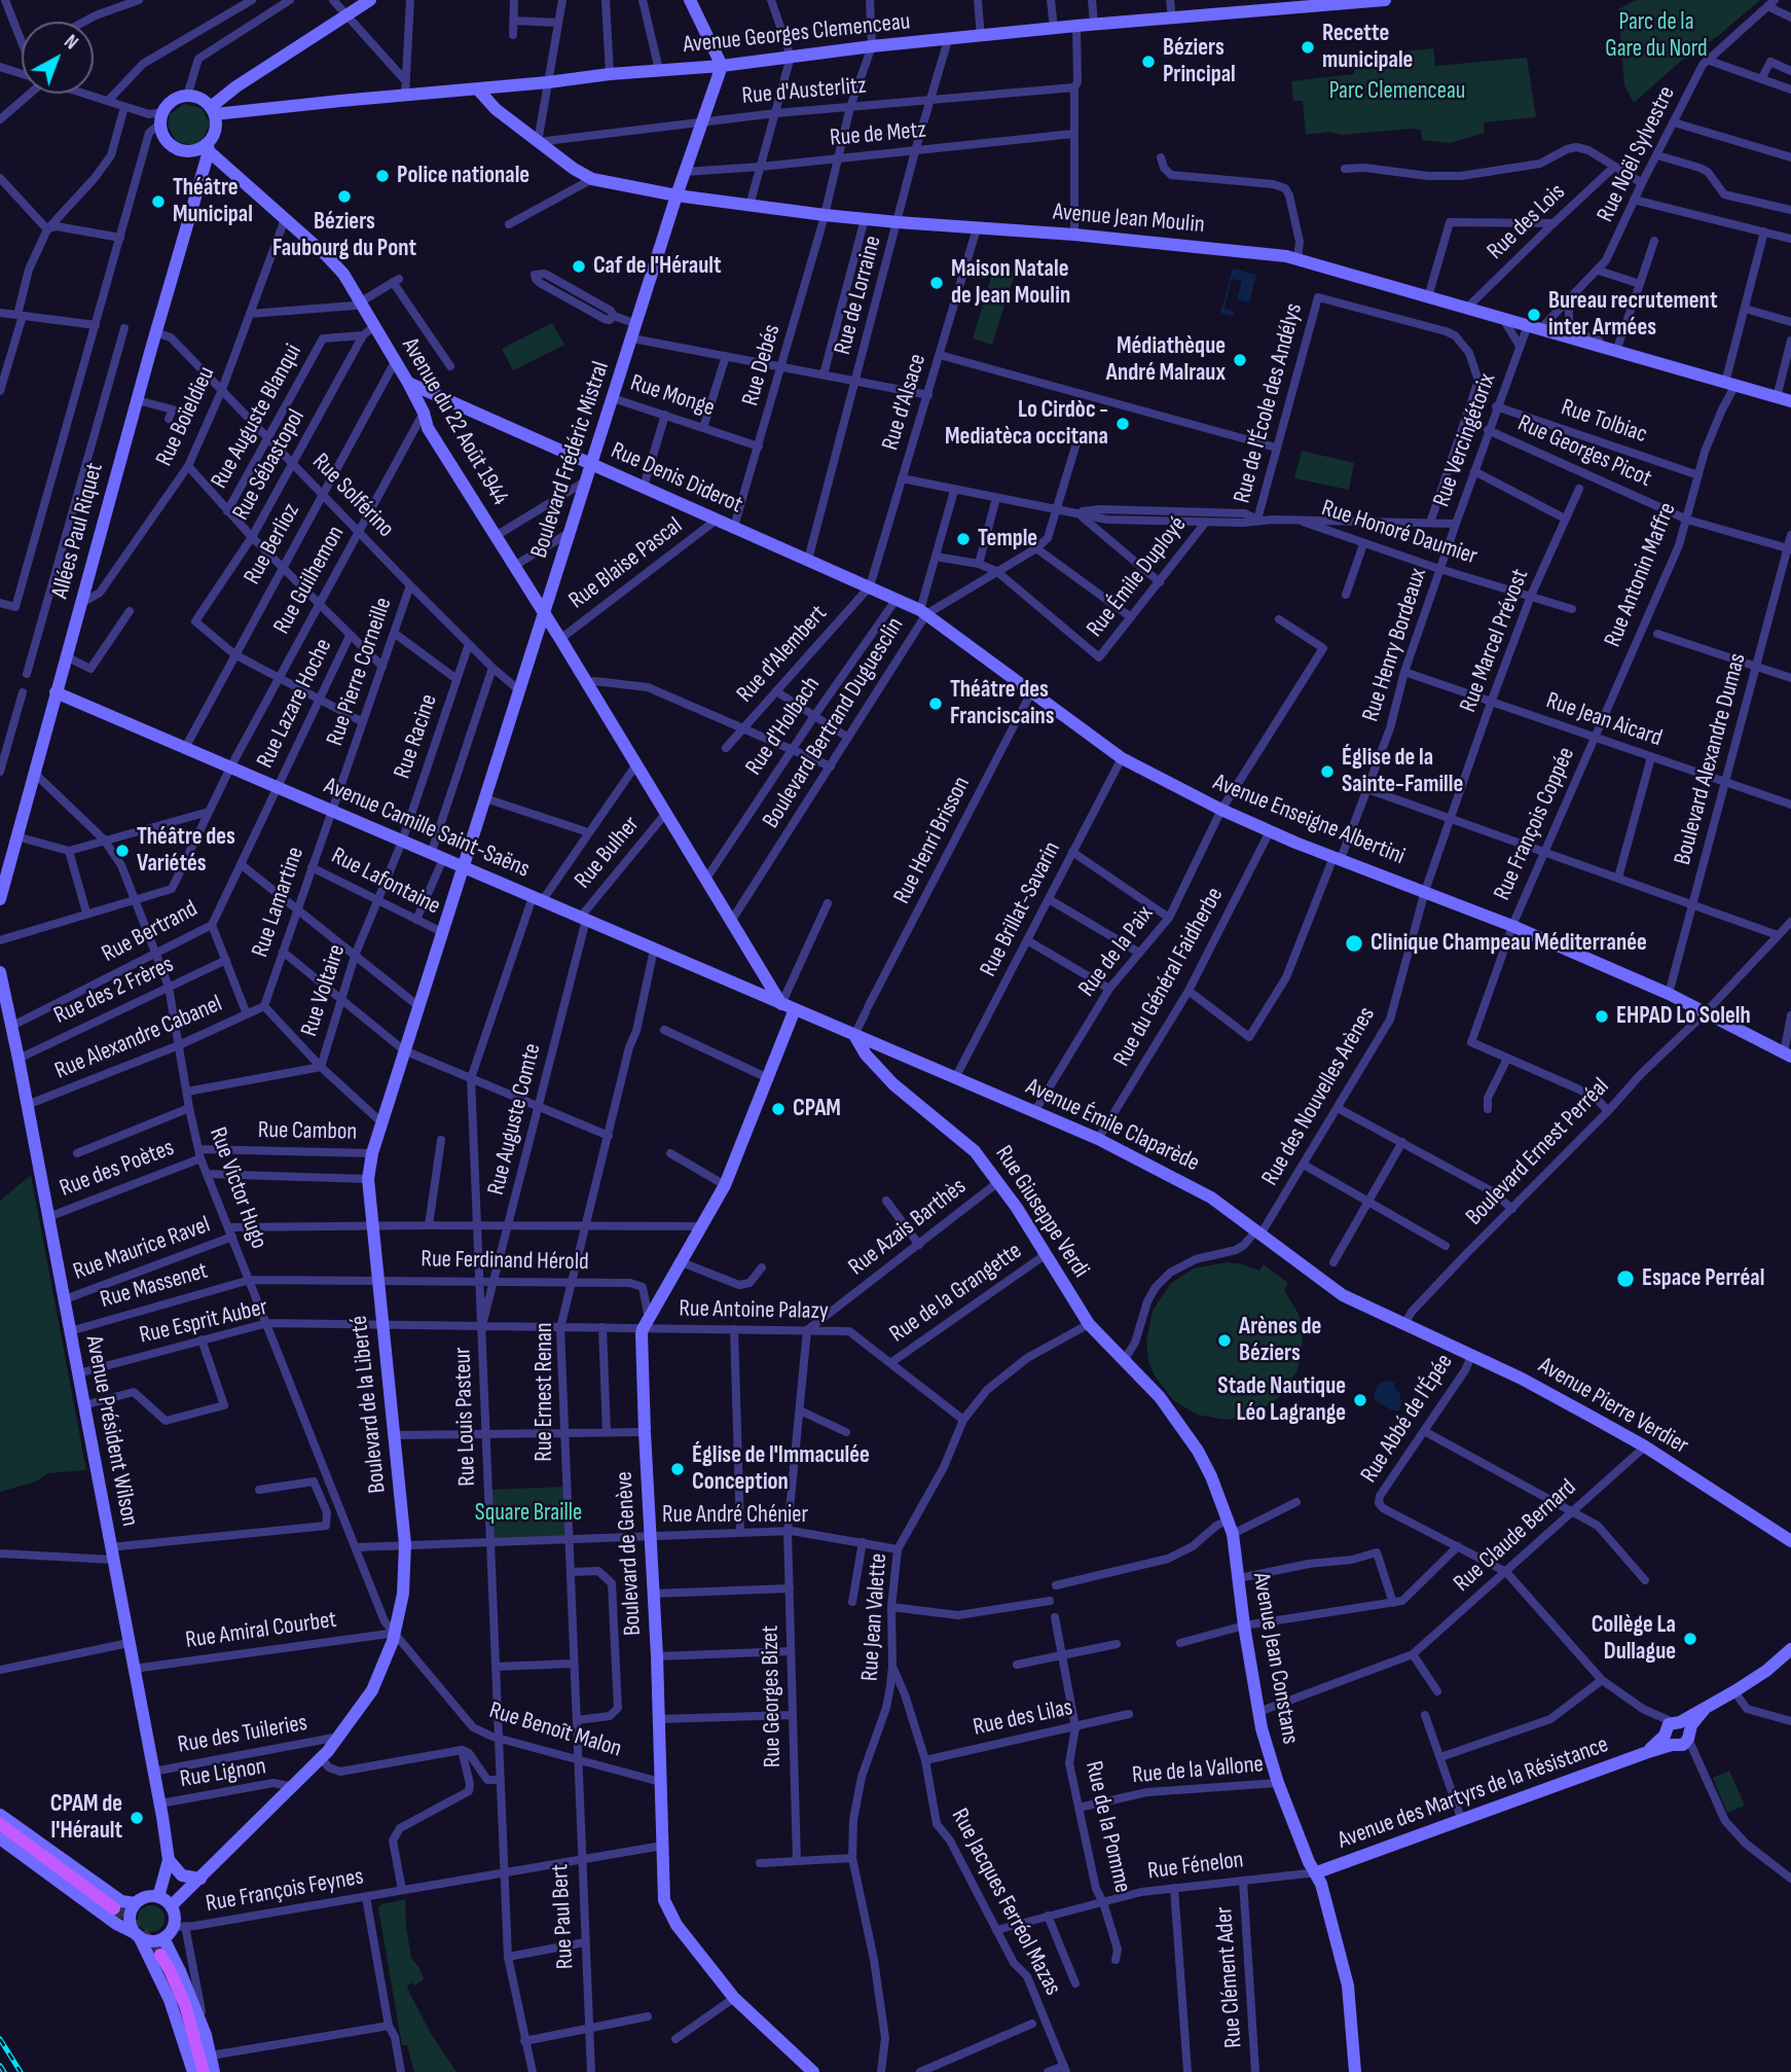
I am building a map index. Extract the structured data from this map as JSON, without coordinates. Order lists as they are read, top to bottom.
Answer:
{
  "streets": {
    "main road": [
      "Avenue Georges Clemenceau",
      "Avenue Jean Moulin",
      "Avenue du 22 Août 1944",
      "Boulevard Frédéric Mistral",
      "Rue Denis Diderot",
      "Allées Paul Riquet",
      "Avenue Enseigne Albertini",
      "Avenue Camille Saint-Saëns",
      "Avenue Émile Claparède",
      "Rue Giuseppe Verdi",
      "Boulevard de la Liberté",
      "Avenue Pierre Verdier",
      "Avenue Président Wilson",
      "Boulevard de Genève",
      "Avenue Jean Constans",
      "Avenue des Martyrs de la Résistance"
    ],
    "street": [
      "Rue d'Austerlitz",
      "Rue de Metz",
      "Rue Noël Sylvestre",
      "Rue des Lois",
      "Rue de Lorraine",
      "Rue Debés",
      "Rue Monge",
      "Rue d'Alsace",
      "Rue de l'École des Andélys",
      "Rue Boïeldieu",
      "Rue Auguste Blanqui",
      "Rue Tolbiac",
      "Rue Vercingétorix",
      "Rue Georges Picot",
      "Rue Sébastopol",
      "Rue Solférino",
      "Rue Honoré Daumier",
      "Rue Berlioz",
      "Rue Blaise Pascal",
      "Rue Antonin Maffre",
      "Rue Émile Duployé",
      "Rue Guilhemon",
      "Rue Marcel Prévost",
      "Rue Henry Bordeaux",
      "Rue d'Alembert",
      "Rue Pierre Corneille",
      "Rue Lazare Hoche",
      "Rue Jean Aicard",
      "Boulevard Bertrand Duguesclin",
      "Rue d'Holbach",
      "Rue Racine",
      "Boulevard Alexandre Dumas",
      "Rue François Coppée",
      "Rue Henri Brisson",
      "Rue Bulher",
      "Rue Lafontaine",
      "Rue Lamartine",
      "Rue Brillat-Savarin",
      "Rue Bertrand",
      "Rue de la Paix",
      "Rue du Général Faidherbe",
      "Rue des 2 Frères",
      "Rue Voltaire",
      "Rue Alexandre Cabanel",
      "Rue des Nouvelles Arènes",
      "Rue Auguste Comte",
      "Rue Cambon",
      "Boulevard Ernest Perréal",
      "Rue des Poètes",
      "Rue Victor Hugo",
      "Rue Azais Barthès",
      "Rue Maurice Ravel",
      "Rue Ferdinand Hérold",
      "Rue Massenet",
      "Rue de la Grangette",
      "Rue Antoine Palazy",
      "Rue Esprit Auber",
      "Rue Ernest Renan",
      "Rue Louis Pasteur",
      "Rue Abbé de l'Épée",
      "Rue André Chénier",
      "Rue Claude Bernard",
      "Rue Jean Valette",
      "Rue Amiral Courbet",
      "Rue Georges Bizet",
      "Rue des Lilas",
      "Rue Benoît Malon",
      "Rue des Tuileries",
      "Rue de la Vallone",
      "Rue Lignon",
      "Rue de la Pomme",
      "Rue Fénelon",
      "Rue François Feynes",
      "Rue Jacques Ferréol Mazas",
      "Rue Paul Bert",
      "Rue Clément Ader"
    ]
  },
  "crossings": [
    ["Avenue Georges Clemenceau", "Avenue Jean Moulin"],
    ["Avenue Georges Clemenceau", "Rue de Lorraine"],
    ["Avenue Georges Clemenceau", "Rue Debés"],
    ["Avenue Georges Clemenceau", "Avenue du 22 Août 1944"],
    ["Avenue Georges Clemenceau", "Boulevard Frédéric Mistral"],
    ["Avenue Georges Clemenceau", "Allées Paul Riquet"],
    ["Rue d'Austerlitz", "Avenue Jean Moulin"],
    ["Rue d'Austerlitz", "Rue de Lorraine"],
    ["Rue d'Austerlitz", "Rue Debés"],
    ["Rue d'Austerlitz", "Boulevard Frédéric Mistral"],
    ["Rue de Metz", "Rue de Lorraine"],
    ["Rue de Metz", "Rue Debés"],
    ["Rue de Metz", "Boulevard Frédéric Mistral"],
    ["Rue Noël Sylvestre", "Avenue Jean Moulin"],
    ["Rue Noël Sylvestre", "Rue Vercingétorix"],
    ["Avenue Jean Moulin", "Rue des Lois"],
    ["Avenue Jean Moulin", "Rue de Lorraine"],
    ["Avenue Jean Moulin", "Rue Debés"],
    ["Avenue Jean Moulin", "Rue d'Alsace"],
    ["Avenue Jean Moulin", "Rue Vercingétorix"],
    ["Avenue Jean Moulin", "Boulevard Frédéric Mistral"],
    ["Avenue Jean Moulin", "Rue Antonin Maffre"],
    ["Rue de Lorraine", "Rue Denis Diderot"],
    ["Rue Debés", "Rue Monge"],
    ["Rue Debés", "Rue Denis Diderot"],
    ["Rue Monge", "Boulevard Frédéric Mistral"],
    ["Rue d'Alsace", "Rue Vercingétorix"],
    ["Rue d'Alsace", "Rue Denis Diderot"],
    ["Rue d'Alsace", "Rue d'Alembert"],
    ["Rue de l'École des Andélys", "Rue Vercingétorix"],
    ["Rue Boïeldieu", "Avenue du 22 Août 1944"],
    ["Rue Boïeldieu", "Rue Solférino"],
    ["Rue Boïeldieu", "Allées Paul Riquet"],
    ["Rue Auguste Blanqui", "Rue Sébastopol"],
    ["Rue Auguste Blanqui", "Rue Solférino"],
    ["Avenue du 22 Août 1944", "Boulevard Frédéric Mistral"],
    ["Avenue du 22 Août 1944", "Rue Sébastopol"],
    ["Avenue du 22 Août 1944", "Rue Denis Diderot"],
    ["Avenue du 22 Août 1944", "Allées Paul Riquet"],
    ["Avenue du 22 Août 1944", "Rue Berlioz"],
    ["Avenue du 22 Août 1944", "Rue Blaise Pascal"],
    ["Avenue du 22 Août 1944", "Rue Guilhemon"],
    ["Avenue du 22 Août 1944", "Boulevard Bertrand Duguesclin"],
    ["Avenue du 22 Août 1944", "Rue d'Holbach"],
    ["Avenue du 22 Août 1944", "Avenue Camille Saint-Saëns"],
    ["Avenue du 22 Août 1944", "Rue Bulher"],
    ["Avenue du 22 Août 1944", "Avenue Émile Claparède"],
    ["Avenue du 22 Août 1944", "Rue Louis Pasteur"],
    ["Rue Tolbiac", "Rue Vercingétorix"],
    ["Rue Tolbiac", "Rue Antonin Maffre"],
    ["Rue Vercingétorix", "Rue Georges Picot"],
    ["Rue Vercingétorix", "Rue Honoré Daumier"],
    ["Rue Vercingétorix", "Rue Émile Duployé"],
    ["Rue Vercingétorix", "Rue Henry Bordeaux"],
    ["Rue Vercingétorix", "Boulevard Bertrand Duguesclin"],
    ["Rue Georges Picot", "Rue Antonin Maffre"],
    ["Rue Georges Picot", "Boulevard Alexandre Dumas"],
    ["Boulevard Frédéric Mistral", "Rue Denis Diderot"],
    ["Boulevard Frédéric Mistral", "Rue Solférino"],
    ["Boulevard Frédéric Mistral", "Avenue Camille Saint-Saëns"],
    ["Boulevard Frédéric Mistral", "Boulevard de la Liberté"],
    ["Rue Sébastopol", "Rue Solférino"],
    ["Rue Sébastopol", "Rue Berlioz"],
    ["Rue Denis Diderot", "Rue Blaise Pascal"],
    ["Rue Denis Diderot", "Rue d'Alembert"],
    ["Rue Denis Diderot", "Boulevard Bertrand Duguesclin"],
    ["Rue Denis Diderot", "Rue d'Holbach"],
    ["Rue Denis Diderot", "Avenue Enseigne Albertini"],
    ["Rue Solférino", "Allées Paul Riquet"],
    ["Rue Solférino", "Rue Berlioz"],
    ["Rue Solférino", "Rue Guilhemon"],
    ["Rue Solférino", "Rue Pierre Corneille"],
    ["Rue Solférino", "Rue Racine"],
    ["Allées Paul Riquet", "Avenue Camille Saint-Saëns"],
    ["Allées Paul Riquet", "Rue Victor Hugo"],
    ["Rue Honoré Daumier", "Rue Marcel Prévost"],
    ["Rue Honoré Daumier", "Rue Henry Bordeaux"],
    ["Rue Berlioz", "Avenue Camille Saint-Saëns"],
    ["Rue Antonin Maffre", "Rue Jean Aicard"],
    ["Rue Antonin Maffre", "Rue François Coppée"],
    ["Rue Émile Duployé", "Boulevard Bertrand Duguesclin"],
    ["Rue Guilhemon", "Avenue Camille Saint-Saëns"],
    ["Rue Guilhemon", "Rue Victor Hugo"],
    ["Rue Marcel Prévost", "Rue Jean Aicard"],
    ["Rue Marcel Prévost", "Avenue Enseigne Albertini"],
    ["Rue Marcel Prévost", "Rue des Nouvelles Arènes"],
    ["Rue Henry Bordeaux", "Rue Jean Aicard"],
    ["Rue Henry Bordeaux", "Avenue Enseigne Albertini"],
    ["Rue Henry Bordeaux", "Rue du Général Faidherbe"],
    ["Rue Pierre Corneille", "Avenue Camille Saint-Saëns"],
    ["Rue Pierre Corneille", "Rue Lamartine"],
    ["Rue Lazare Hoche", "Avenue Camille Saint-Saëns"],
    ["Rue Lazare Hoche", "Rue Bertrand"],
    ["Rue Jean Aicard", "Boulevard Alexandre Dumas"],
    ["Rue Jean Aicard", "Rue François Coppée"],
    ["Boulevard Bertrand Duguesclin", "Avenue Enseigne Albertini"],
    ["Rue Racine", "Avenue Camille Saint-Saëns"],
    ["Rue Racine", "Rue Voltaire"],
    ["Boulevard Alexandre Dumas", "Avenue Enseigne Albertini"],
    ["Avenue Enseigne Albertini", "Rue François Coppée"],
    ["Avenue Enseigne Albertini", "Rue Henri Brisson"],
    ["Avenue Enseigne Albertini", "Rue Brillat-Savarin"],
    ["Avenue Enseigne Albertini", "Rue de la Paix"],
    ["Avenue Enseigne Albertini", "Rue du Général Faidherbe"],
    ["Avenue Enseigne Albertini", "Rue des Nouvelles Arènes"],
    ["Avenue Enseigne Albertini", "Boulevard Ernest Perréal"],
    ["Avenue Camille Saint-Saëns", "Rue Bulher"],
    ["Avenue Camille Saint-Saëns", "Rue Lamartine"],
    ["Avenue Camille Saint-Saëns", "Rue Bertrand"],
    ["Avenue Camille Saint-Saëns", "Rue Voltaire"],
    ["Avenue Camille Saint-Saëns", "Rue Auguste Comte"],
    ["Avenue Camille Saint-Saëns", "Avenue Émile Claparède"],
    ["Avenue Camille Saint-Saëns", "Rue Ernest Renan"],
    ["Avenue Camille Saint-Saëns", "Boulevard de la Liberté"],
    ["Avenue Camille Saint-Saëns", "Rue Louis Pasteur"],
    ["Rue Henri Brisson", "Avenue Émile Claparède"],
    ["Rue Henri Brisson", "Rue Giuseppe Verdi"],
    ["Rue Bulher", "Rue Auguste Comte"],
    ["Rue Lafontaine", "Rue Lamartine"],
    ["Rue Lafontaine", "Rue Voltaire"],
    ["Rue Lafontaine", "Boulevard de la Liberté"],
    ["Rue Lamartine", "Rue Alexandre Cabanel"],
    ["Rue Brillat-Savarin", "Avenue Émile Claparède"],
    ["Rue Bertrand", "Rue Victor Hugo"],
    ["Rue Bertrand", "Avenue Président Wilson"],
    ["Rue de la Paix", "Avenue Émile Claparède"],
    ["Rue du Général Faidherbe", "Avenue Émile Claparède"],
    ["Rue des 2 Frères", "Rue Victor Hugo"],
    ["Rue des 2 Frères", "Avenue Président Wilson"],
    ["Rue Voltaire", "Rue Victor Hugo"],
    ["Rue Alexandre Cabanel", "Rue Victor Hugo"],
    ["Rue Alexandre Cabanel", "Avenue Président Wilson"],
    ["Rue des Nouvelles Arènes", "Avenue Émile Claparède"],
    ["Rue Auguste Comte", "Rue Maurice Ravel"],
    ["Rue Auguste Comte", "Rue Ferdinand Hérold"],
    ["Rue Auguste Comte", "Rue Antoine Palazy"],
    ["Rue Auguste Comte", "Rue Esprit Auber"],
    ["Rue Auguste Comte", "Rue Louis Pasteur"],
    ["Avenue Émile Claparède", "Boulevard Ernest Perréal"],
    ["Avenue Émile Claparède", "Rue Giuseppe Verdi"],
    ["Avenue Émile Claparède", "Avenue Pierre Verdier"],
    ["Rue Cambon", "Rue des Poètes"],
    ["Rue Cambon", "Rue Victor Hugo"],
    ["Rue Cambon", "Boulevard de la Liberté"],
    ["Boulevard Ernest Perréal", "Avenue Pierre Verdier"],
    ["Rue des Poètes", "Rue Victor Hugo"],
    ["Rue des Poètes", "Avenue Président Wilson"],
    ["Rue Victor Hugo", "Rue Maurice Ravel"],
    ["Rue Victor Hugo", "Rue Ferdinand Hérold"],
    ["Rue Victor Hugo", "Rue Massenet"],
    ["Rue Victor Hugo", "Rue Esprit Auber"],
    ["Rue Victor Hugo", "Boulevard de la Liberté"],
    ["Rue Victor Hugo", "Rue André Chénier"],
    ["Rue Victor Hugo", "Rue Amiral Courbet"],
    ["Rue Victor Hugo", "Rue Benoît Malon"],
    ["Rue Giuseppe Verdi", "Rue Azais Barthès"],
    ["Rue Giuseppe Verdi", "Rue de la Grangette"],
    ["Rue Giuseppe Verdi", "Rue Jean Valette"],
    ["Rue Giuseppe Verdi", "Avenue Jean Constans"],
    ["Rue Azais Barthès", "Rue Antoine Palazy"],
    ["Rue Azais Barthès", "Rue Georges Bizet"],
    ["Rue Maurice Ravel", "Rue Ernest Renan"],
    ["Rue Maurice Ravel", "Boulevard de la Liberté"],
    ["Rue Maurice Ravel", "Rue Louis Pasteur"],
    ["Rue Maurice Ravel", "Avenue Président Wilson"],
    ["Rue Ferdinand Hérold", "Rue Massenet"],
    ["Rue Ferdinand Hérold", "Rue Ernest Renan"],
    ["Rue Ferdinand Hérold", "Boulevard de la Liberté"],
    ["Rue Ferdinand Hérold", "Rue Louis Pasteur"],
    ["Rue Massenet", "Avenue Président Wilson"],
    ["Rue de la Grangette", "Rue Antoine Palazy"],
    ["Rue Antoine Palazy", "Rue Esprit Auber"],
    ["Rue Antoine Palazy", "Rue Ernest Renan"],
    ["Rue Antoine Palazy", "Rue Louis Pasteur"],
    ["Rue Antoine Palazy", "Boulevard de Genève"],
    ["Rue Antoine Palazy", "Rue Jean Valette"],
    ["Rue Antoine Palazy", "Rue Georges Bizet"],
    ["Rue Esprit Auber", "Boulevard de la Liberté"],
    ["Rue Esprit Auber", "Rue Louis Pasteur"],
    ["Rue Esprit Auber", "Avenue Président Wilson"],
    ["Rue Ernest Renan", "Rue André Chénier"],
    ["Rue Ernest Renan", "Rue Benoît Malon"],
    ["Rue Ernest Renan", "Rue Paul Bert"],
    ["Boulevard de la Liberté", "Avenue Président Wilson"],
    ["Boulevard de la Liberté", "Rue André Chénier"],
    ["Boulevard de la Liberté", "Rue Amiral Courbet"],
    ["Boulevard de la Liberté", "Rue Benoît Malon"],
    ["Boulevard de la Liberté", "Rue des Tuileries"],
    ["Boulevard de la Liberté", "Rue Lignon"],
    ["Boulevard de la Liberté", "Rue François Feynes"],
    ["Avenue Pierre Verdier", "Rue Abbé de l'Épée"],
    ["Avenue Pierre Verdier", "Rue Claude Bernard"],
    ["Rue Louis Pasteur", "Rue André Chénier"],
    ["Rue Louis Pasteur", "Rue Benoît Malon"],
    ["Rue Louis Pasteur", "Rue François Feynes"],
    ["Avenue Président Wilson", "Rue Amiral Courbet"],
    ["Avenue Président Wilson", "Rue des Tuileries"],
    ["Avenue Président Wilson", "Rue Lignon"],
    ["Avenue Président Wilson", "Rue François Feynes"],
    ["Rue André Chénier", "Boulevard de Genève"],
    ["Rue André Chénier", "Rue Jean Valette"],
    ["Rue André Chénier", "Rue Georges Bizet"],
    ["Rue Claude Bernard", "Avenue Jean Constans"],
    ["Boulevard de Genève", "Rue Benoît Malon"],
    ["Boulevard de Genève", "Rue François Feynes"],
    ["Rue Jean Valette", "Rue Jacques Ferréol Mazas"],
    ["Rue Amiral Courbet", "Rue Benoît Malon"],
    ["Avenue Jean Constans", "Rue de la Vallone"],
    ["Avenue Jean Constans", "Avenue des Martyrs de la Résistance"],
    ["Avenue Jean Constans", "Rue Fénelon"],
    ["Rue des Lilas", "Rue de la Pomme"],
    ["Rue des Lilas", "Rue Jacques Ferréol Mazas"],
    ["Rue Benoît Malon", "Rue Paul Bert"],
    ["Rue de la Vallone", "Rue de la Pomme"],
    ["Avenue des Martyrs de la Résistance", "Rue Fénelon"],
    ["Rue de la Pomme", "Rue Fénelon"],
    ["Rue Fénelon", "Rue Jacques Ferréol Mazas"],
    ["Rue Fénelon", "Rue Clément Ader"],
    ["Rue François Feynes", "Rue Paul Bert"]
  ],
  "parks": ["Parc de la Gare du Nord", "Parc Clemenceau", "Square Braille"],
  "places": [
    "Recette municipale",
    "Béziers Principal",
    "Police nationale",
    "Béziers Faubourg du Pont",
    "Théâtre Municipal",
    "Caf de l'Hérault",
    "Maison Natale de Jean Moulin",
    "Bureau recrutement inter Armées",
    "Médiathèque André Malraux",
    "Lo Cirdòc - Mediatèca occitana",
    "Temple",
    "Théâtre des Franciscains",
    "Église de la Sainte-Famille",
    "Théâtre des Variétés",
    "Clinique Champeau Méditerranée",
    "EHPAD Lo Solelh",
    "CPAM",
    "Espace Perréal",
    "Arènes de Béziers",
    "Stade Nautique Léo Lagrange",
    "Église de l'Immaculée Conception",
    "Collège La Dullague",
    "CPAM de l'Hérault"
  ],
  "north": "top right"
}
